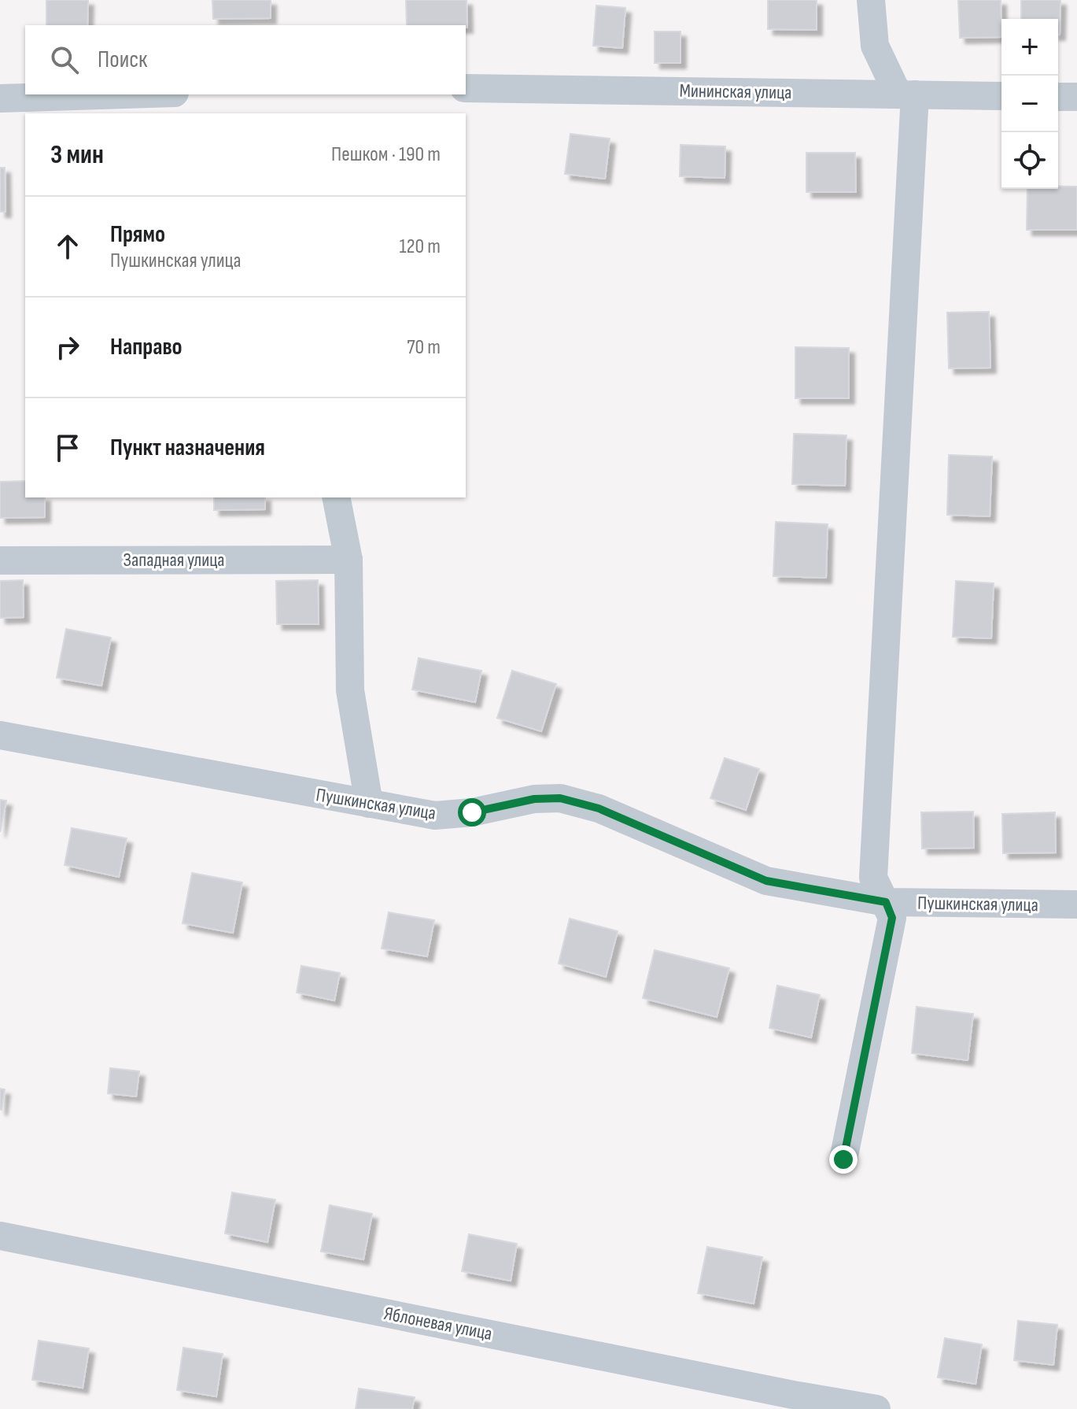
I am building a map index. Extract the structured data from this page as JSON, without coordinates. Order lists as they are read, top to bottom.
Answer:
{
  "streets": {
    "street": [
      "Мининская улица",
      "Западная улица",
      "Пушкинская улица",
      "Яблоневая улица"
    ]
  },
  "page": {
    "map_buttons": ["+", "−"],
    "search": "Поиск",
    "heading": ["3 мин", "Пешком · 190 m"],
    "list": [
      ["Прямо", "Пушкинская улица", "120 m"],
      ["Направо", "70 m"],
      "Пункт назначения"
    ]
  }
}
